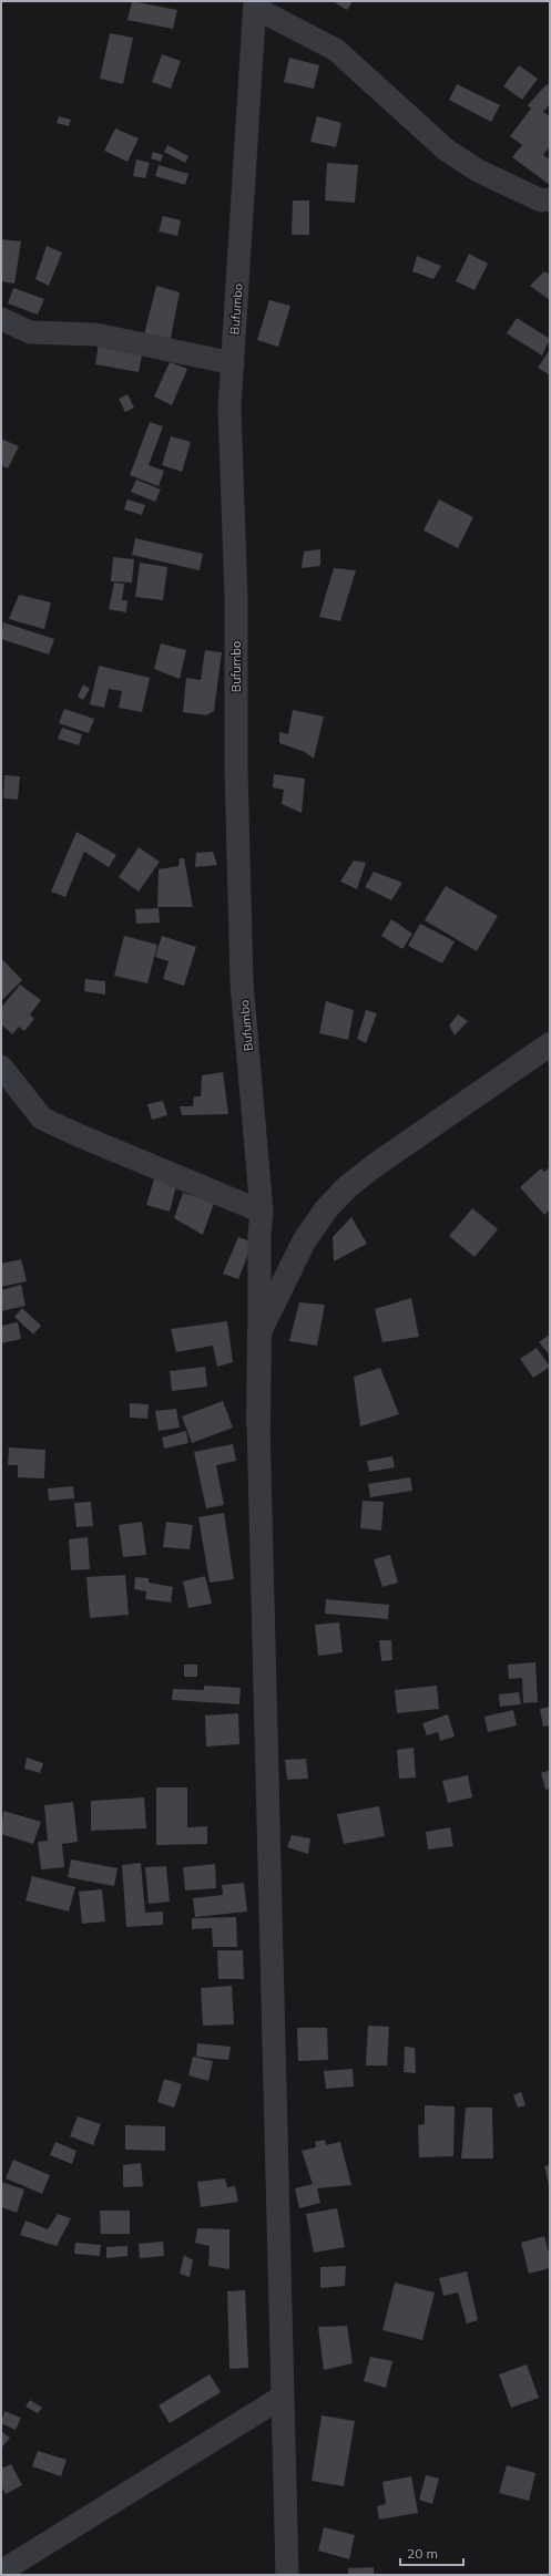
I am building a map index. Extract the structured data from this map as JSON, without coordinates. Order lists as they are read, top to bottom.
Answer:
{
  "streets": {
    "street": ["Bufumbo"]
  },
  "scale_bar": "20 m"
}
